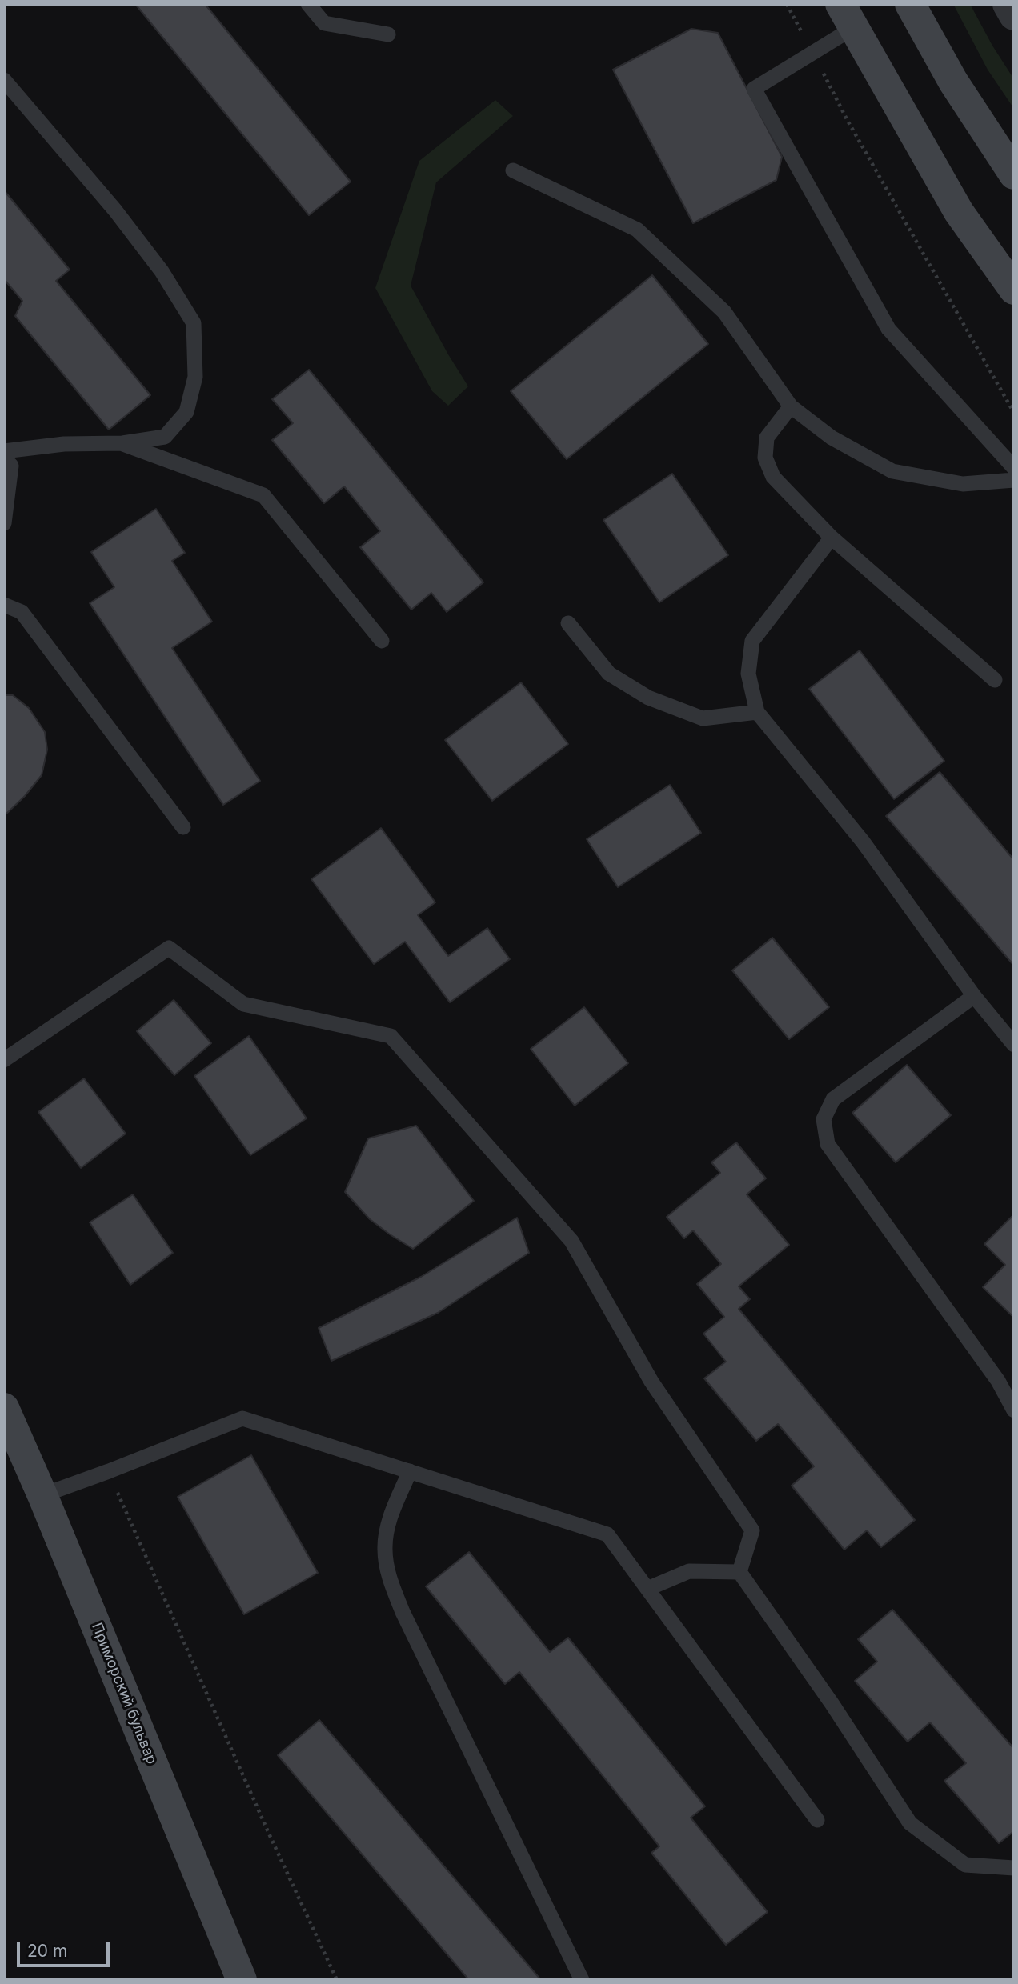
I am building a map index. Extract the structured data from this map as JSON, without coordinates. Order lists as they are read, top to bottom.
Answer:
{
  "streets": {
    "street": ["Приморский бульвар"]
  },
  "scale_bar": "20 m"
}
